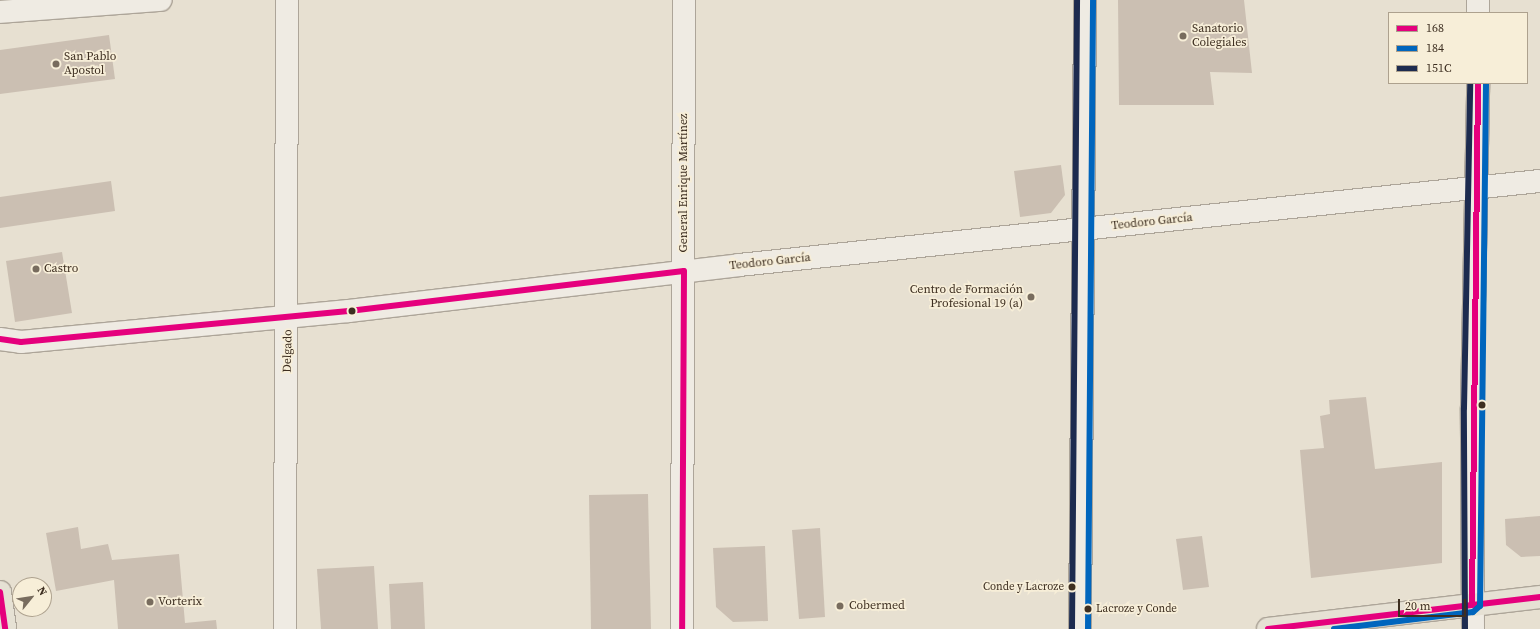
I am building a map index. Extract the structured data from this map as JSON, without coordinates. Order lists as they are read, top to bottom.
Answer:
{
  "streets": {
    "street": ["General Enrique Martínez", "Teodoro García", "Delgado"]
  },
  "crossings": [
    ["General Enrique Martínez", "Teodoro García"],
    ["Teodoro García", "Delgado"]
  ],
  "places": [
    "Sanatorio Colegiales",
    "San Pablo Apostol",
    "Castro",
    "Centro de Formación Profesional 19 (a)",
    "Conde y Lacroze",
    "Vorterix",
    "Cobermed",
    "Lacroze y Conde"
  ],
  "lines": ["transit line 184", "transit line 151C", "transit line 168"],
  "legend": ["168", "184", "151C"],
  "scale_bar": "20 m",
  "north": "top right"
}
